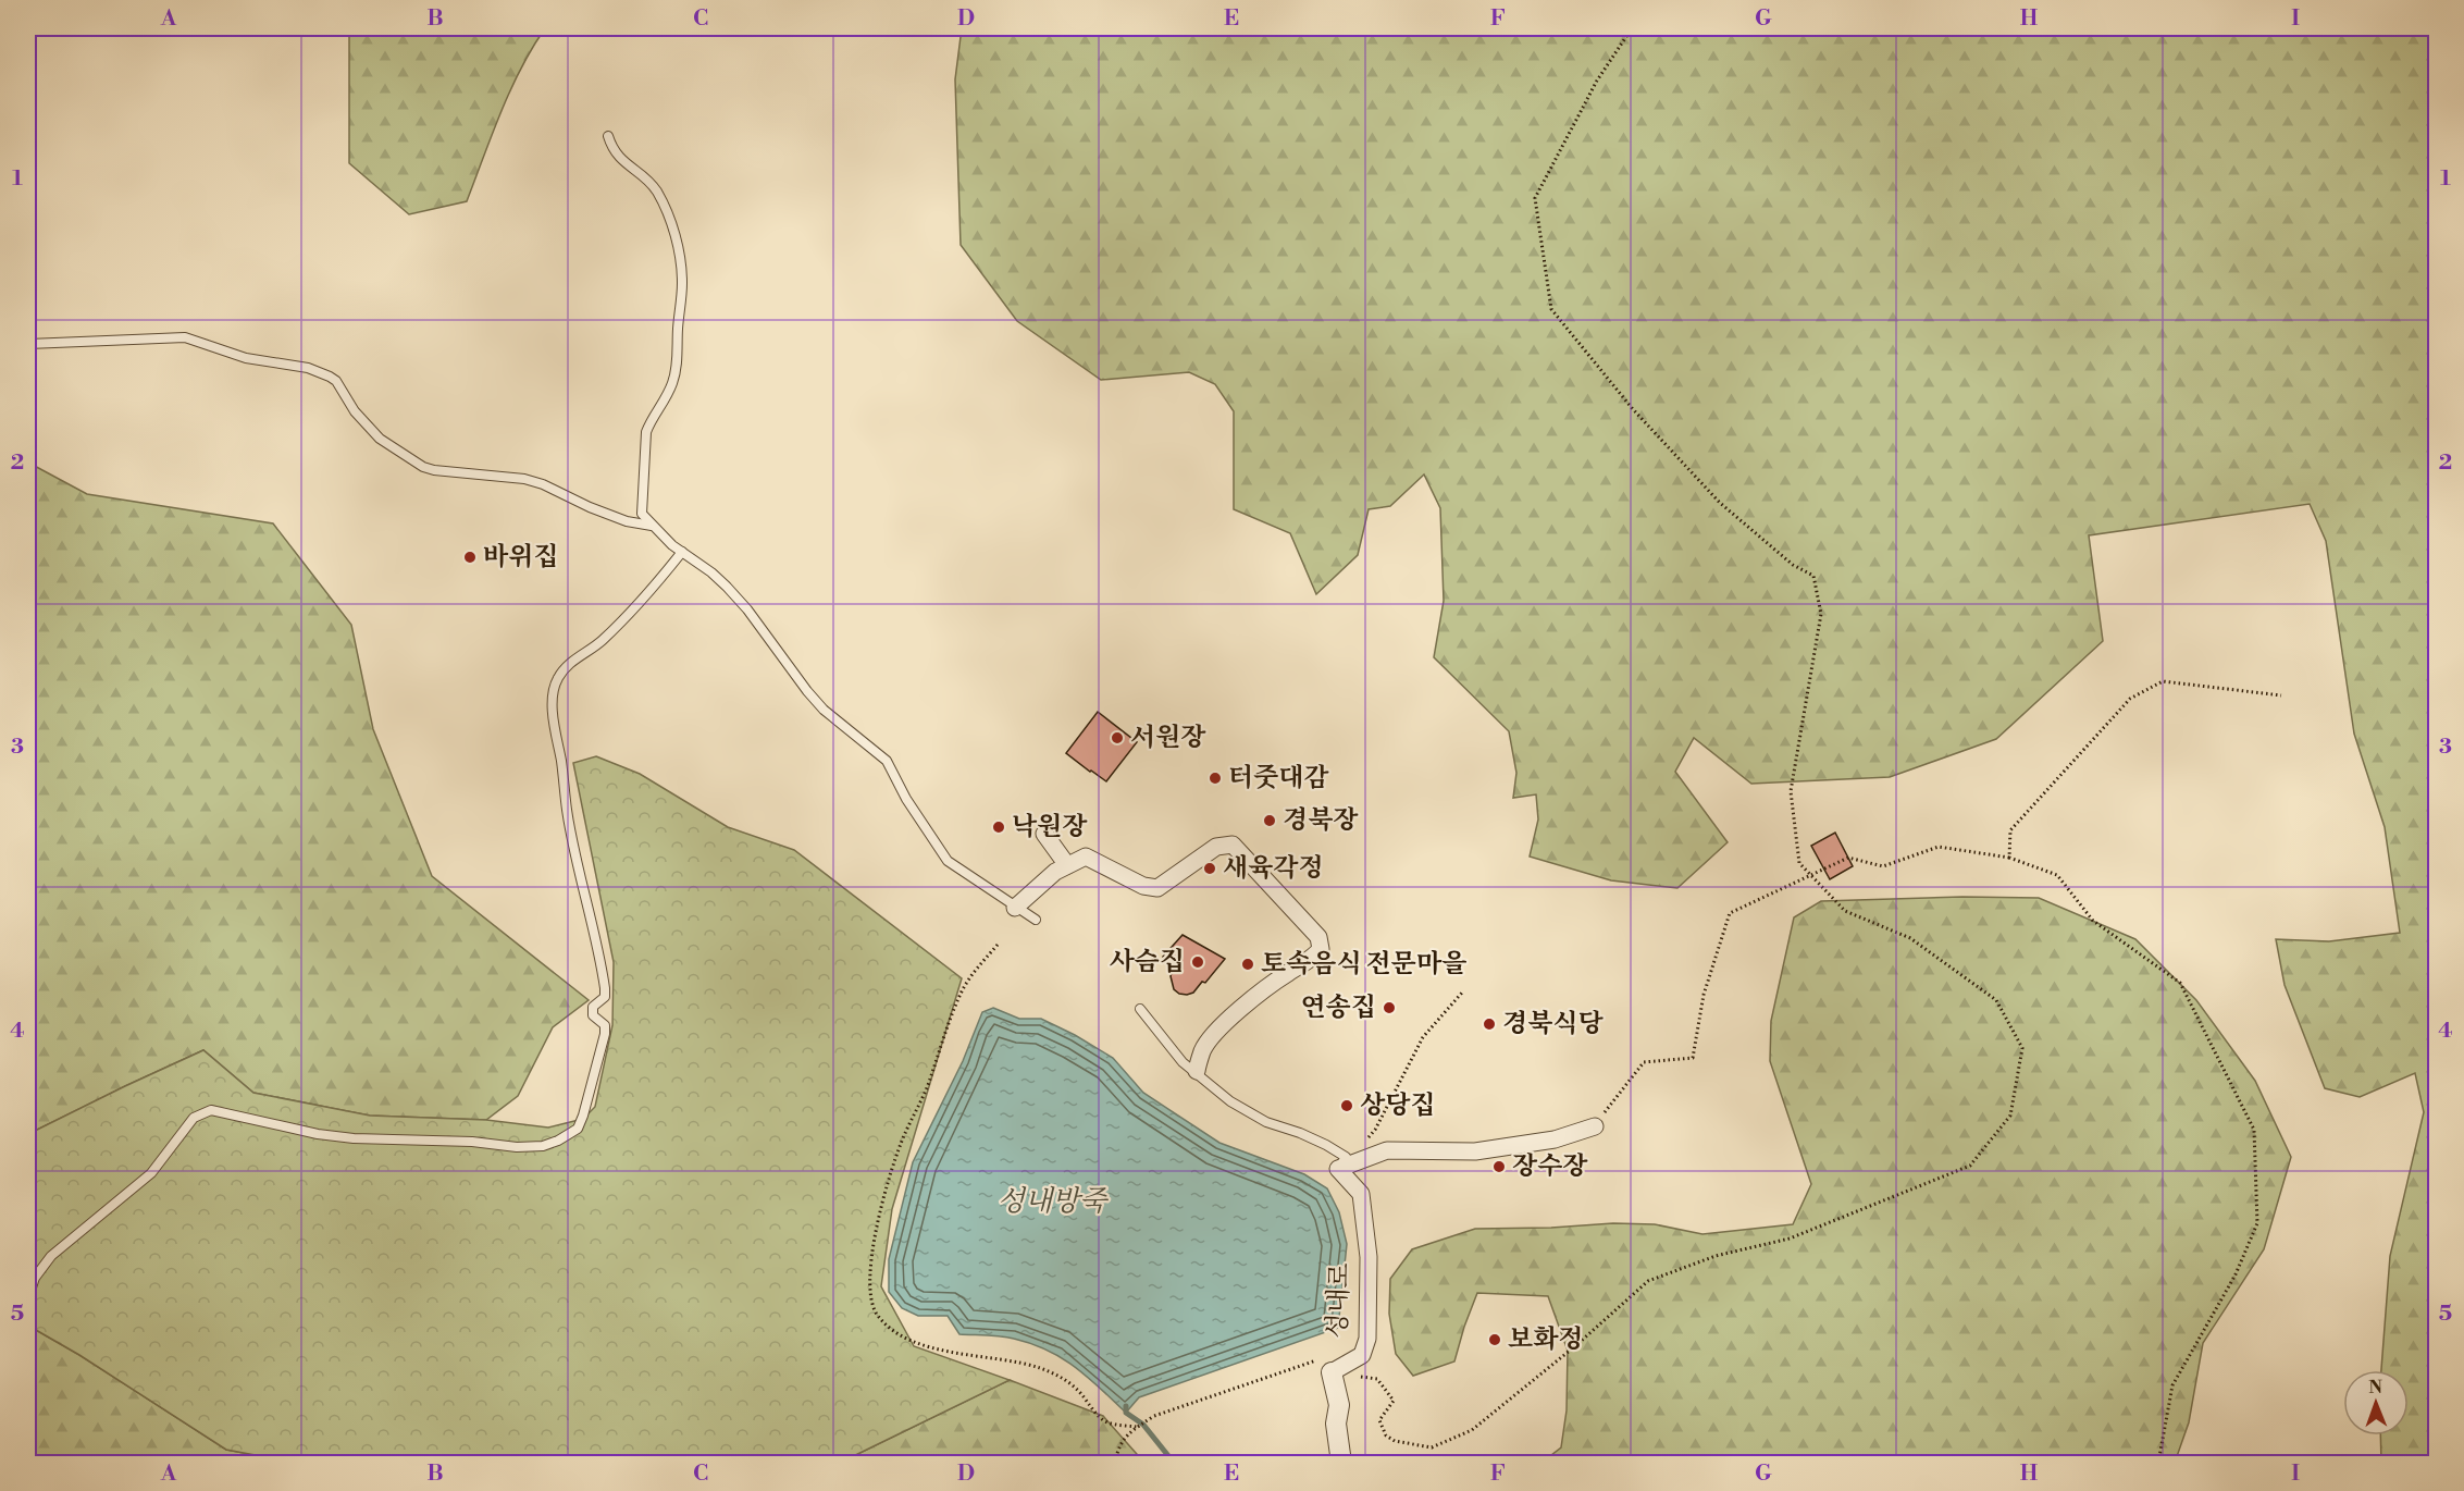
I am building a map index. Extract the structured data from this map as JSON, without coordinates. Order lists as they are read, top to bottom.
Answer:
{
  "streets": {
    "street": ["성내로"]
  },
  "water": ["성내방죽"],
  "places": [
    "바위집",
    "서원장",
    "터줏대감",
    "경북장",
    "낙원장",
    "새육각정",
    "사슴집",
    "토속음식 전문마을",
    "연송집",
    "경북식당",
    "상당집",
    "장수장",
    "보화정"
  ],
  "north": "top",
  "grid": {
    "columns": [
      "A",
      "B",
      "C",
      "D",
      "E",
      "F",
      "G",
      "H",
      "I"
    ],
    "rows": [
      "1",
      "2",
      "3",
      "4",
      "5"
    ]
  }
}
